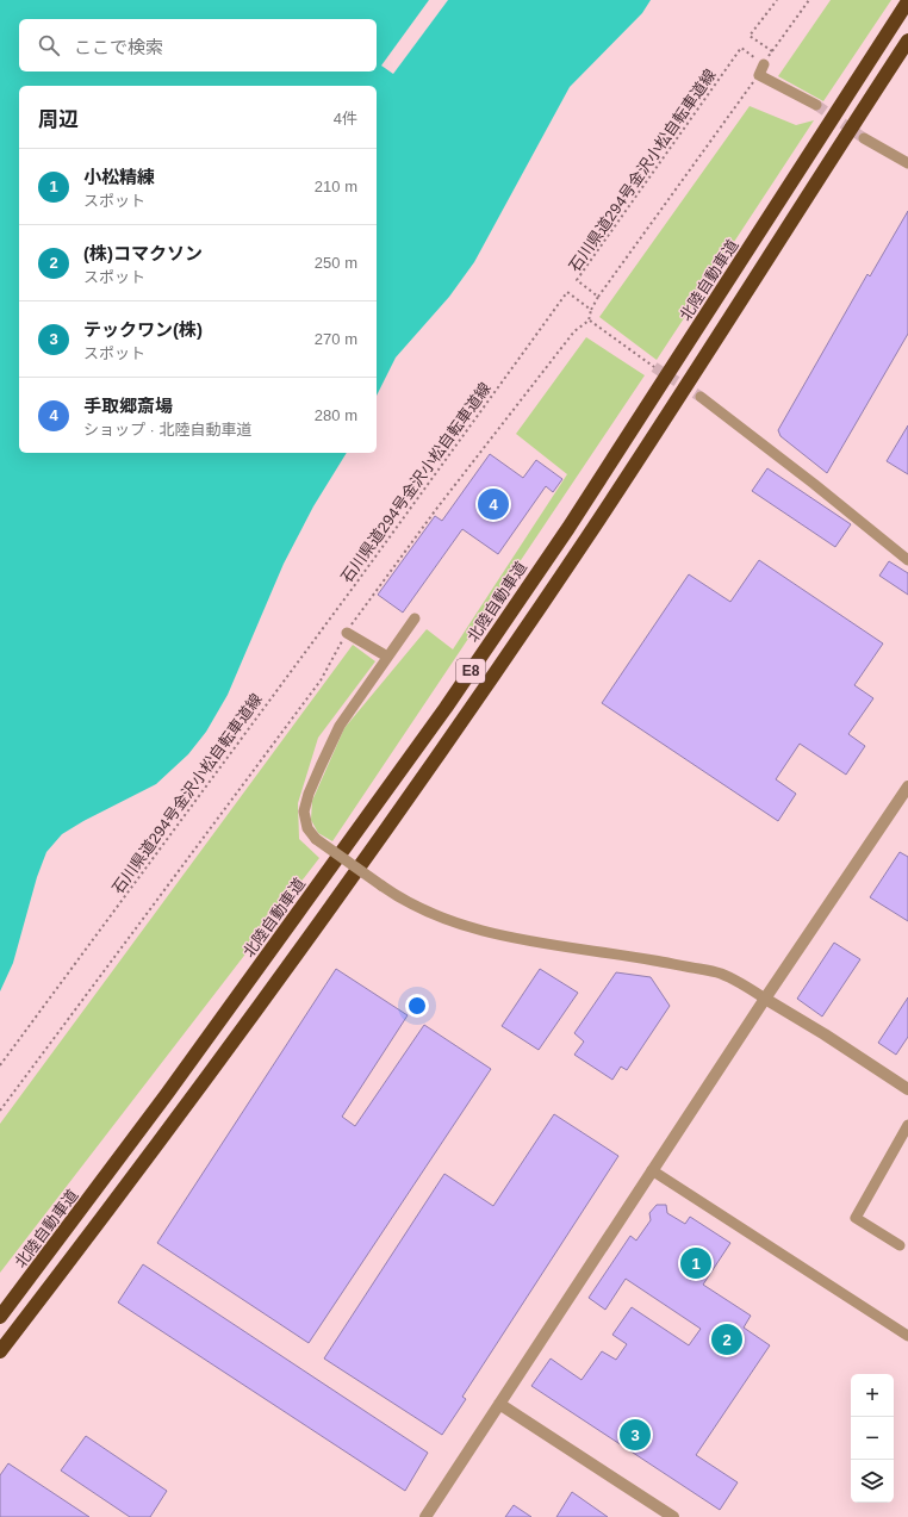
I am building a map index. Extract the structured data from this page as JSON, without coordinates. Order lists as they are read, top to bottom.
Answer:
{
  "streets": {
    "highway": ["北陸自動車道", "E8"],
    "path": ["石川県道294号金沢小松自転車道線"]
  },
  "page": {
    "search": "ここで検索",
    "heading": ["周辺", "4件"],
    "list": [
      {
        "mark": "1",
        "name": "小松精練",
        "note": "スポット",
        "value": "210 m"
      },
      {
        "mark": "2",
        "name": "(株)コマクソン",
        "note": "スポット",
        "value": "250 m"
      },
      {
        "mark": "3",
        "name": "テックワン(株)",
        "note": "スポット",
        "value": "270 m"
      },
      {
        "mark": "4",
        "name": "手取郷斎場",
        "note": "ショップ · 北陸自動車道",
        "value": "280 m"
      }
    ],
    "pins": [
      "4",
      "1",
      "2",
      "3"
    ],
    "map_buttons": ["+", "−"]
  }
}
